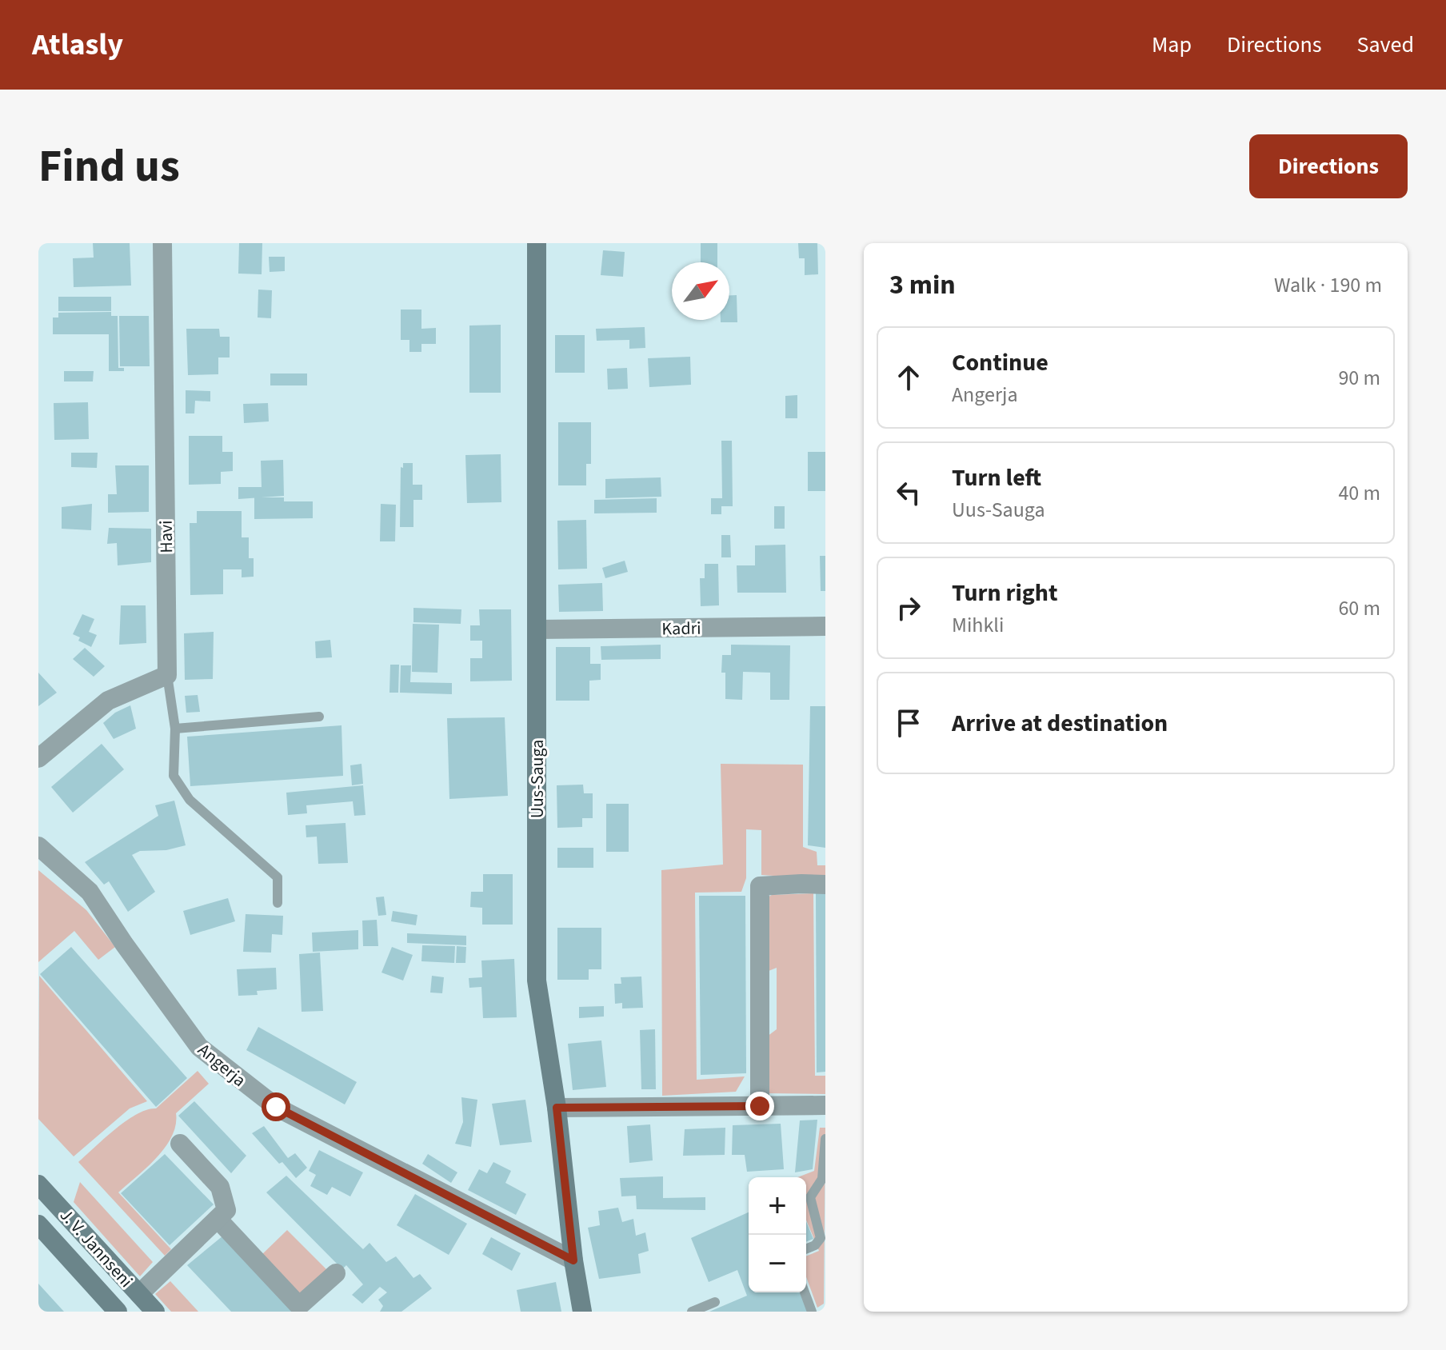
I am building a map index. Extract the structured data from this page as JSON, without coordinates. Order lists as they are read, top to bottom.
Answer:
{
  "streets": {
    "street": [
      "Havi",
      "Kadri",
      "Uus-Sauga",
      "Angerja",
      "J. V. Jannseni"
    ]
  },
  "crossings": [
    ["Kadri", "Uus-Sauga"],
    ["Uus-Sauga", "Angerja"]
  ],
  "north": "top right",
  "page": {
    "header": "Atlasly",
    "nav": ["Map", "Directions", "Saved"],
    "buttons": "Directions",
    "title": "Find us",
    "heading": ["3 min", "Walk · 190 m"],
    "list": [
      ["Continue", "Angerja", "90 m"],
      ["Turn left", "Uus-Sauga", "40 m"],
      ["Turn right", "Mihkli", "60 m"],
      "Arrive at destination"
    ],
    "map_buttons": ["+", "−"]
  }
}
